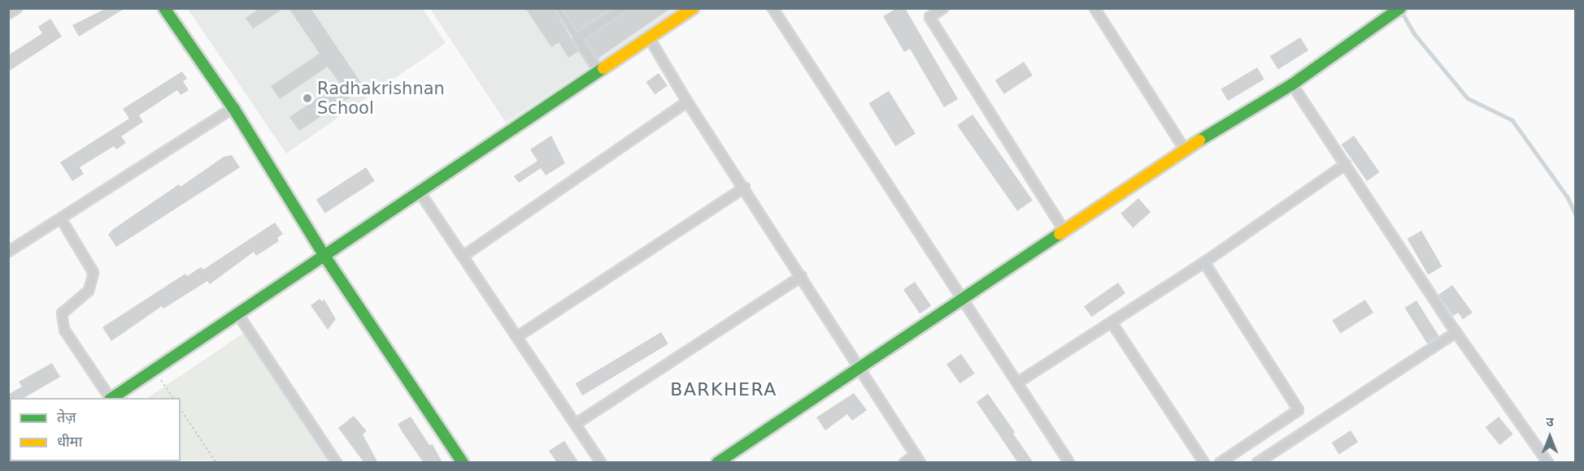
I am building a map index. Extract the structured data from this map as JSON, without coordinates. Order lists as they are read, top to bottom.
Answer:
{
  "districts": ["BARKHERA"],
  "places": ["Radhakrishnan School"],
  "legend": ["तेज़", "धीमा"],
  "north": "top"
}
